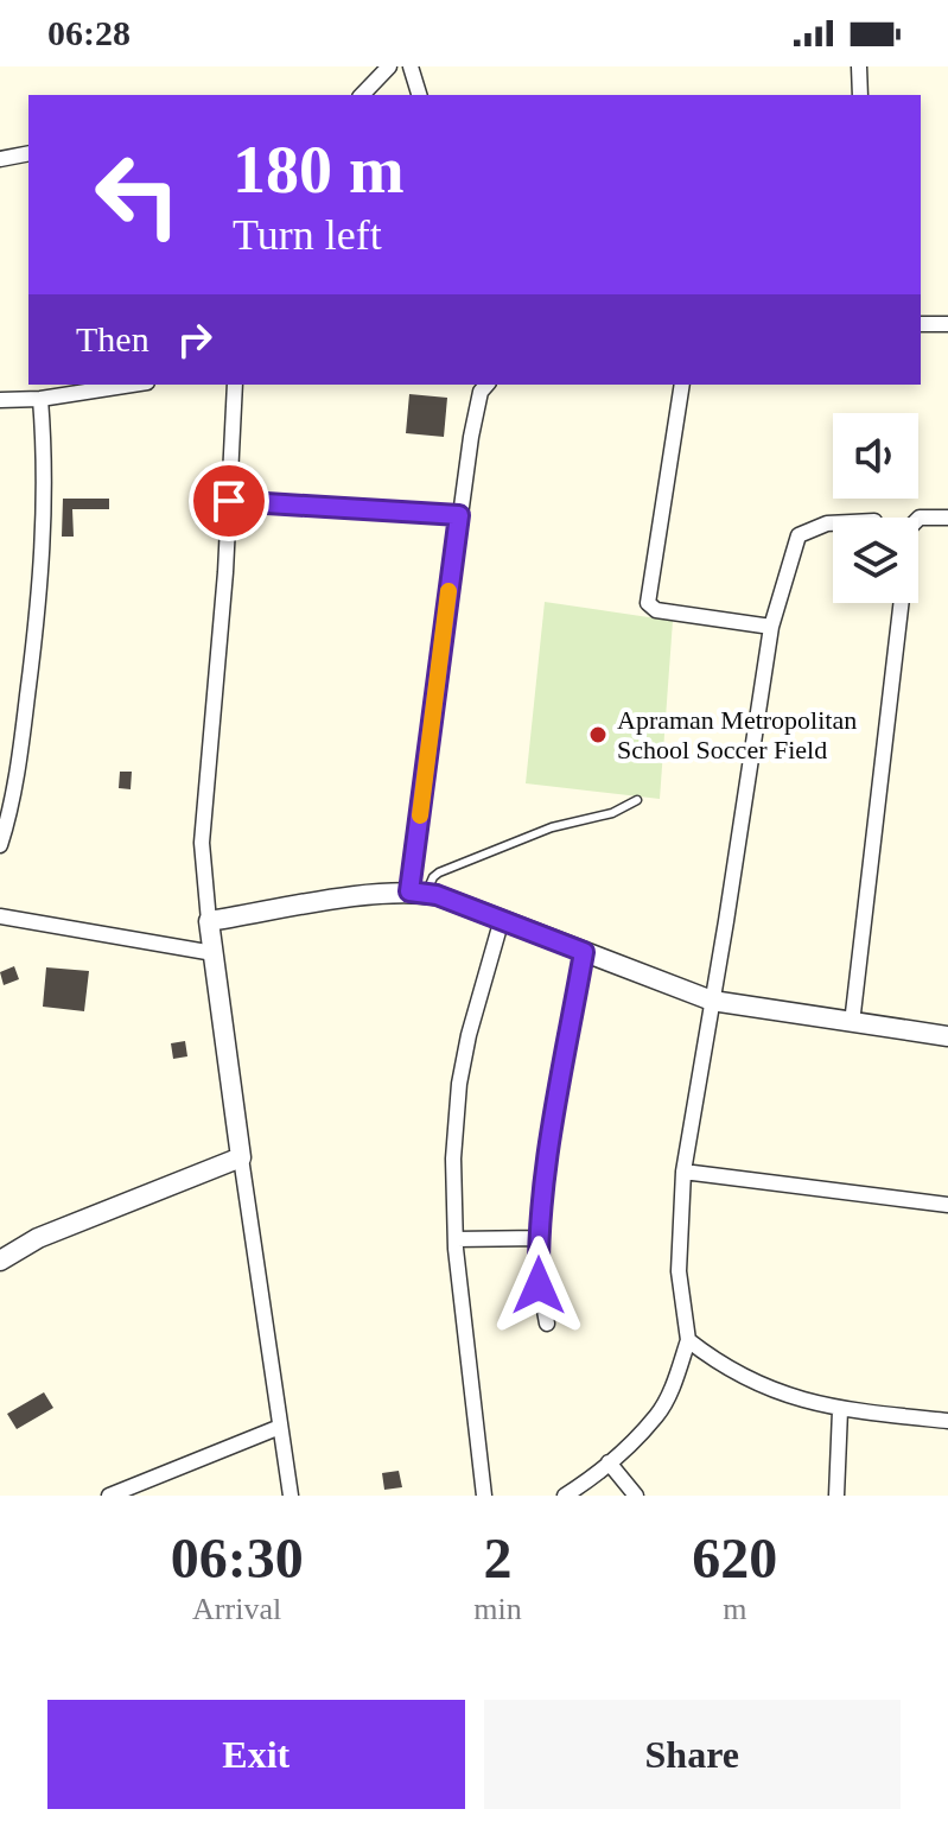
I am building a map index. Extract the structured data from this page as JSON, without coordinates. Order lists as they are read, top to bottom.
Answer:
{
  "places": ["Apraman Metropolitan School Soccer Field"],
  "page": {
    "status": "06:28",
    "turn": ["180 m", "Turn left"],
    "then": "Then",
    "eta": [
      "06:30",
      "Arrival",
      "2",
      "min",
      "620",
      "m"
    ],
    "buttons": ["Exit", "Share"]
  }
}
